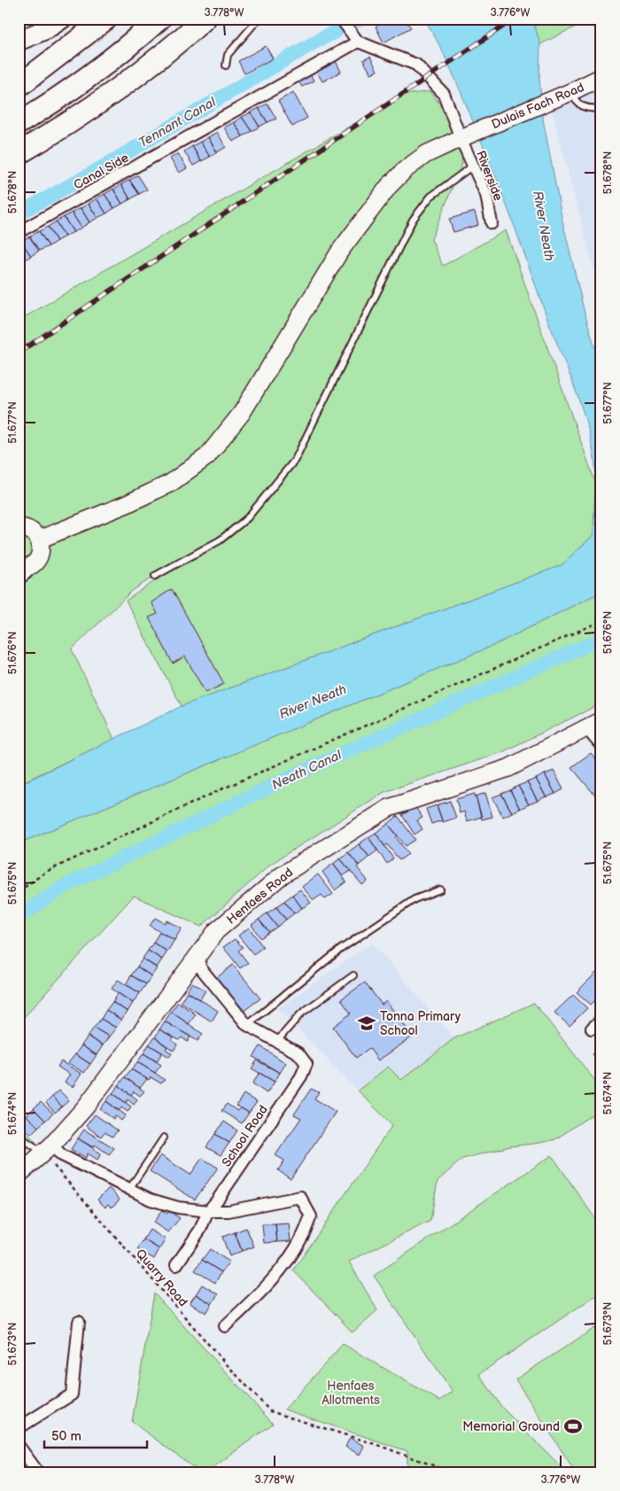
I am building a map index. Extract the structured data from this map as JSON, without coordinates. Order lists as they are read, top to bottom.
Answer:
{
  "streets": {
    "main road": ["Dulais Fach Road", "Henfaes Road"],
    "street": ["Canal Side", "Riverside", "School Road"],
    "path": ["Quarry Road"]
  },
  "crossings": [
    ["Dulais Fach Road", "Riverside"],
    ["Canal Side", "Riverside"],
    ["Henfaes Road", "School Road"],
    ["Henfaes Road", "Quarry Road"]
  ],
  "water": ["Tennant Canal", "River Neath", "Neath Canal"],
  "parks": ["Henfaes Allotments"],
  "places": {
    "school or university": ["Tonna Primary School"],
    "sports": ["Memorial Ground"]
  },
  "scale_bar": "50 m",
  "coordinates": [
    "3.778°W",
    "3.776°W",
    "51.678°N",
    "51.677°N",
    "51.676°N",
    "51.675°N",
    "51.674°N",
    "51.673°N"
  ]
}
